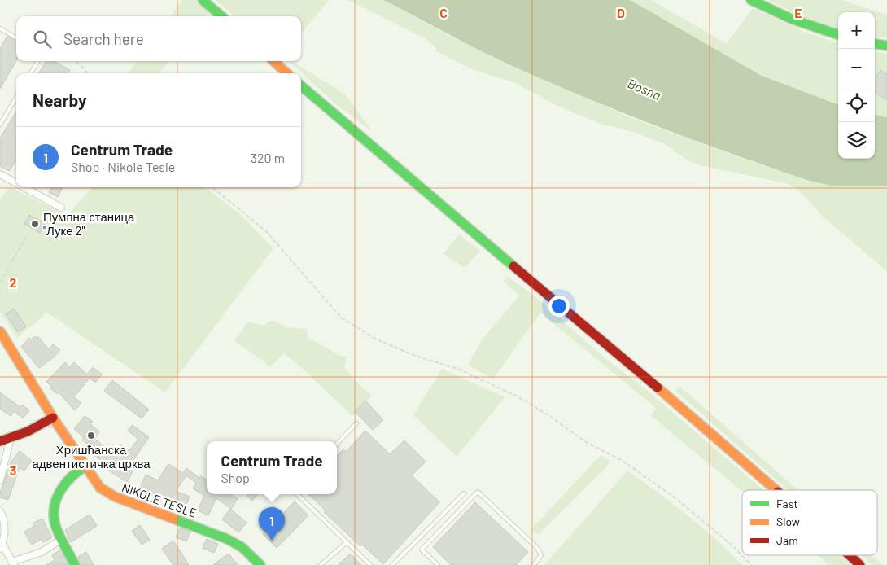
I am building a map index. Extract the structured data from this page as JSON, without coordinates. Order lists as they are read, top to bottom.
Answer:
{
  "streets": {
    "main road": ["NIKOLE TESLE"]
  },
  "water": ["Bosna"],
  "places": ["Пумпна станица \"Луке 2\"", "Хришћанска адвентистичка црква"],
  "legend": ["Fast", "Slow", "Jam"],
  "page": {
    "map_buttons": ["+", "−"],
    "search": "Search here",
    "heading": "Nearby",
    "list": [
      {
        "mark": "1",
        "name": "Centrum Trade",
        "note": "Shop · Nikole Tesle",
        "value": "320 m"
      }
    ],
    "popup": ["Centrum Trade", "Shop"],
    "pins": "1"
  },
  "grid": {
    "columns": ["C", "D", "E"],
    "rows": ["2", "3"]
  }
}
